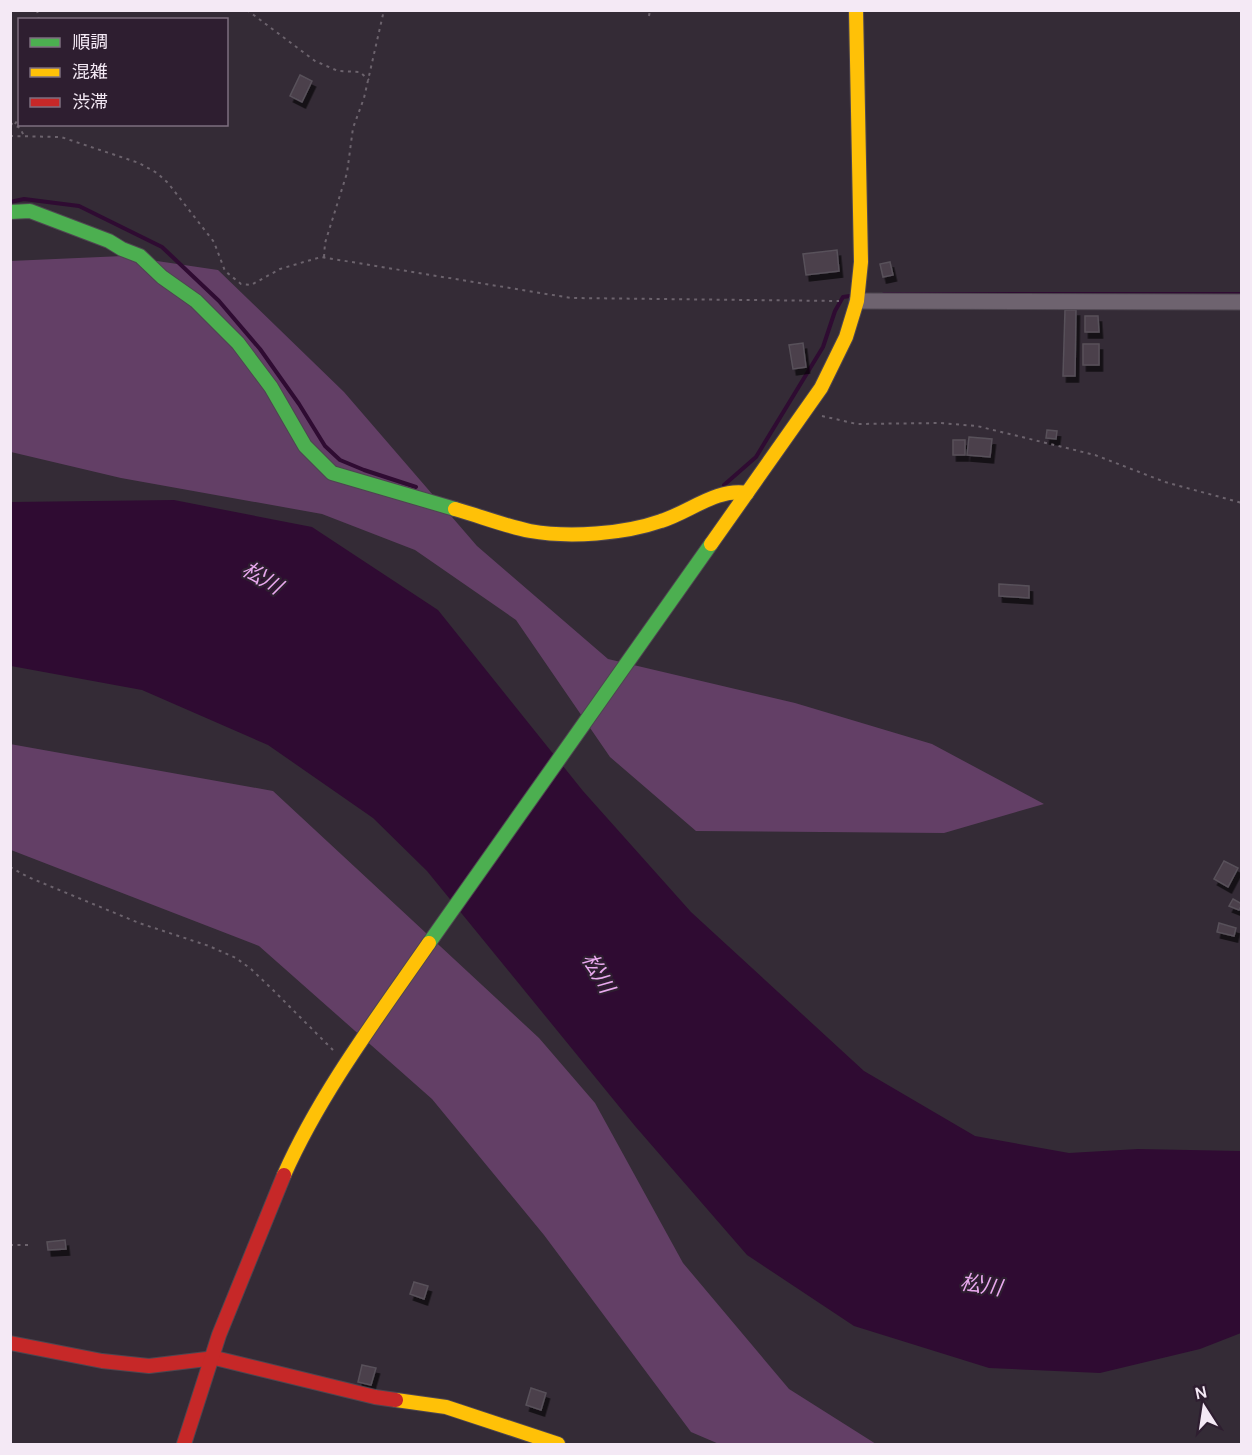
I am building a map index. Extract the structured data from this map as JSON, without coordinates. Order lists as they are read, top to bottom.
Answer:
{
  "water": ["松川"],
  "legend": ["順調", "混雑", "渋滞"],
  "north": "top"
}
